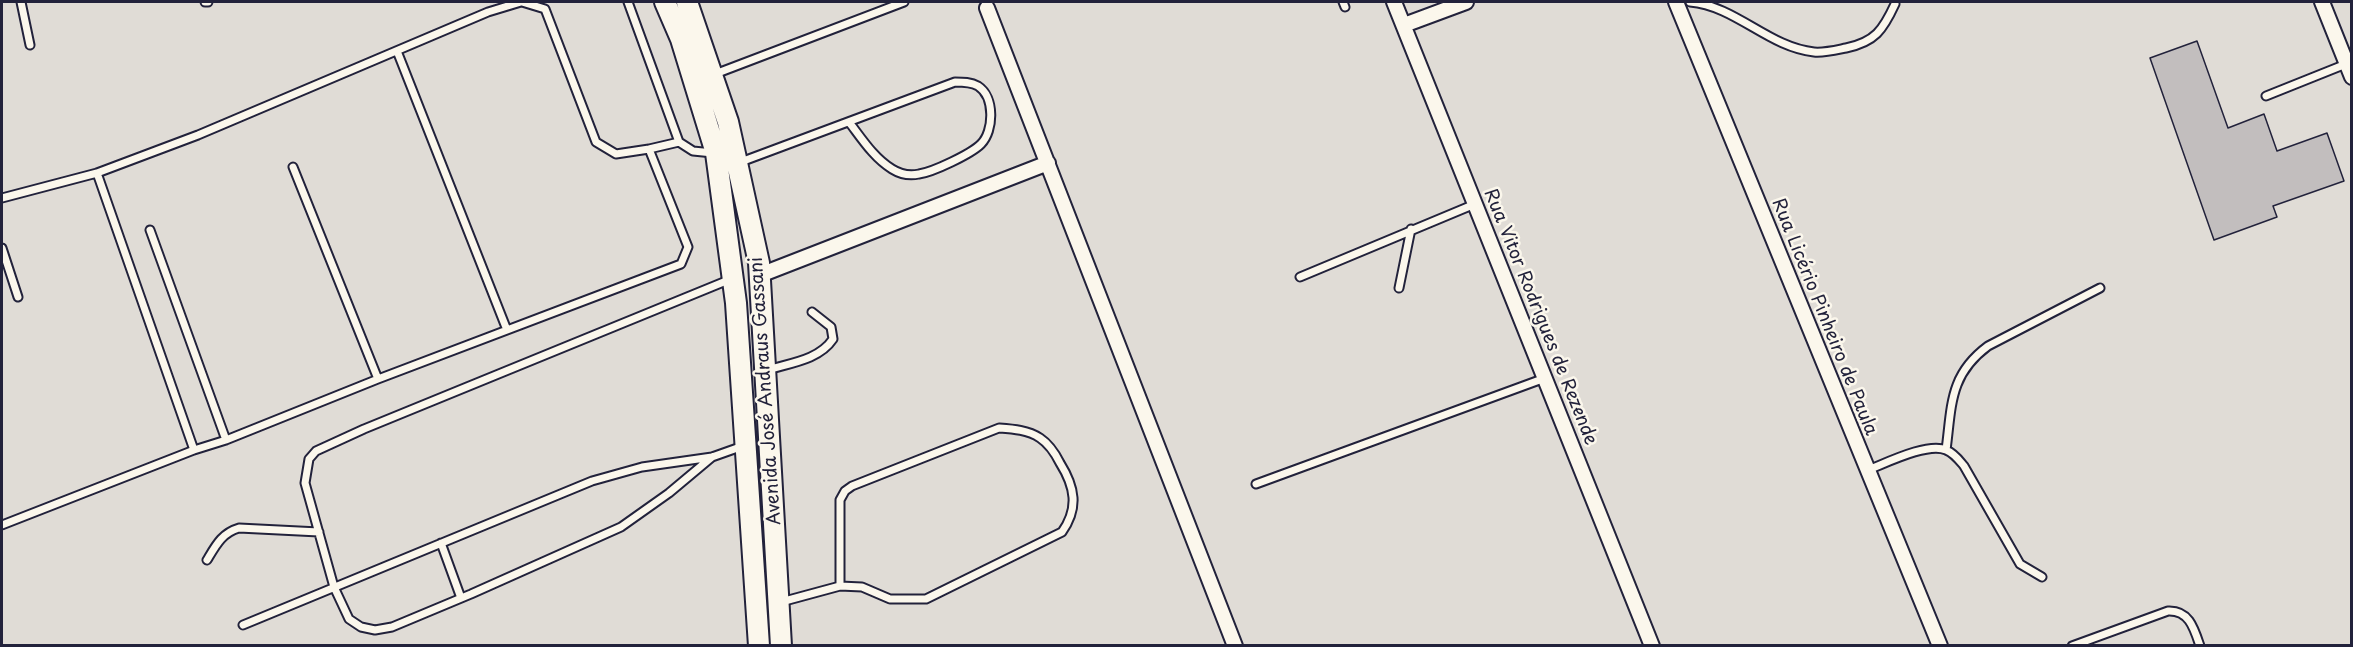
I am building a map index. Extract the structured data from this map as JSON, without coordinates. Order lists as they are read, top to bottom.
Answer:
{
  "streets": {
    "main road": ["Avenida José Andraus Gassani"],
    "street": ["Rua Vitor Rodrigues de Rezende", "Rua Licério Pinheiro de Paula"]
  }
}
